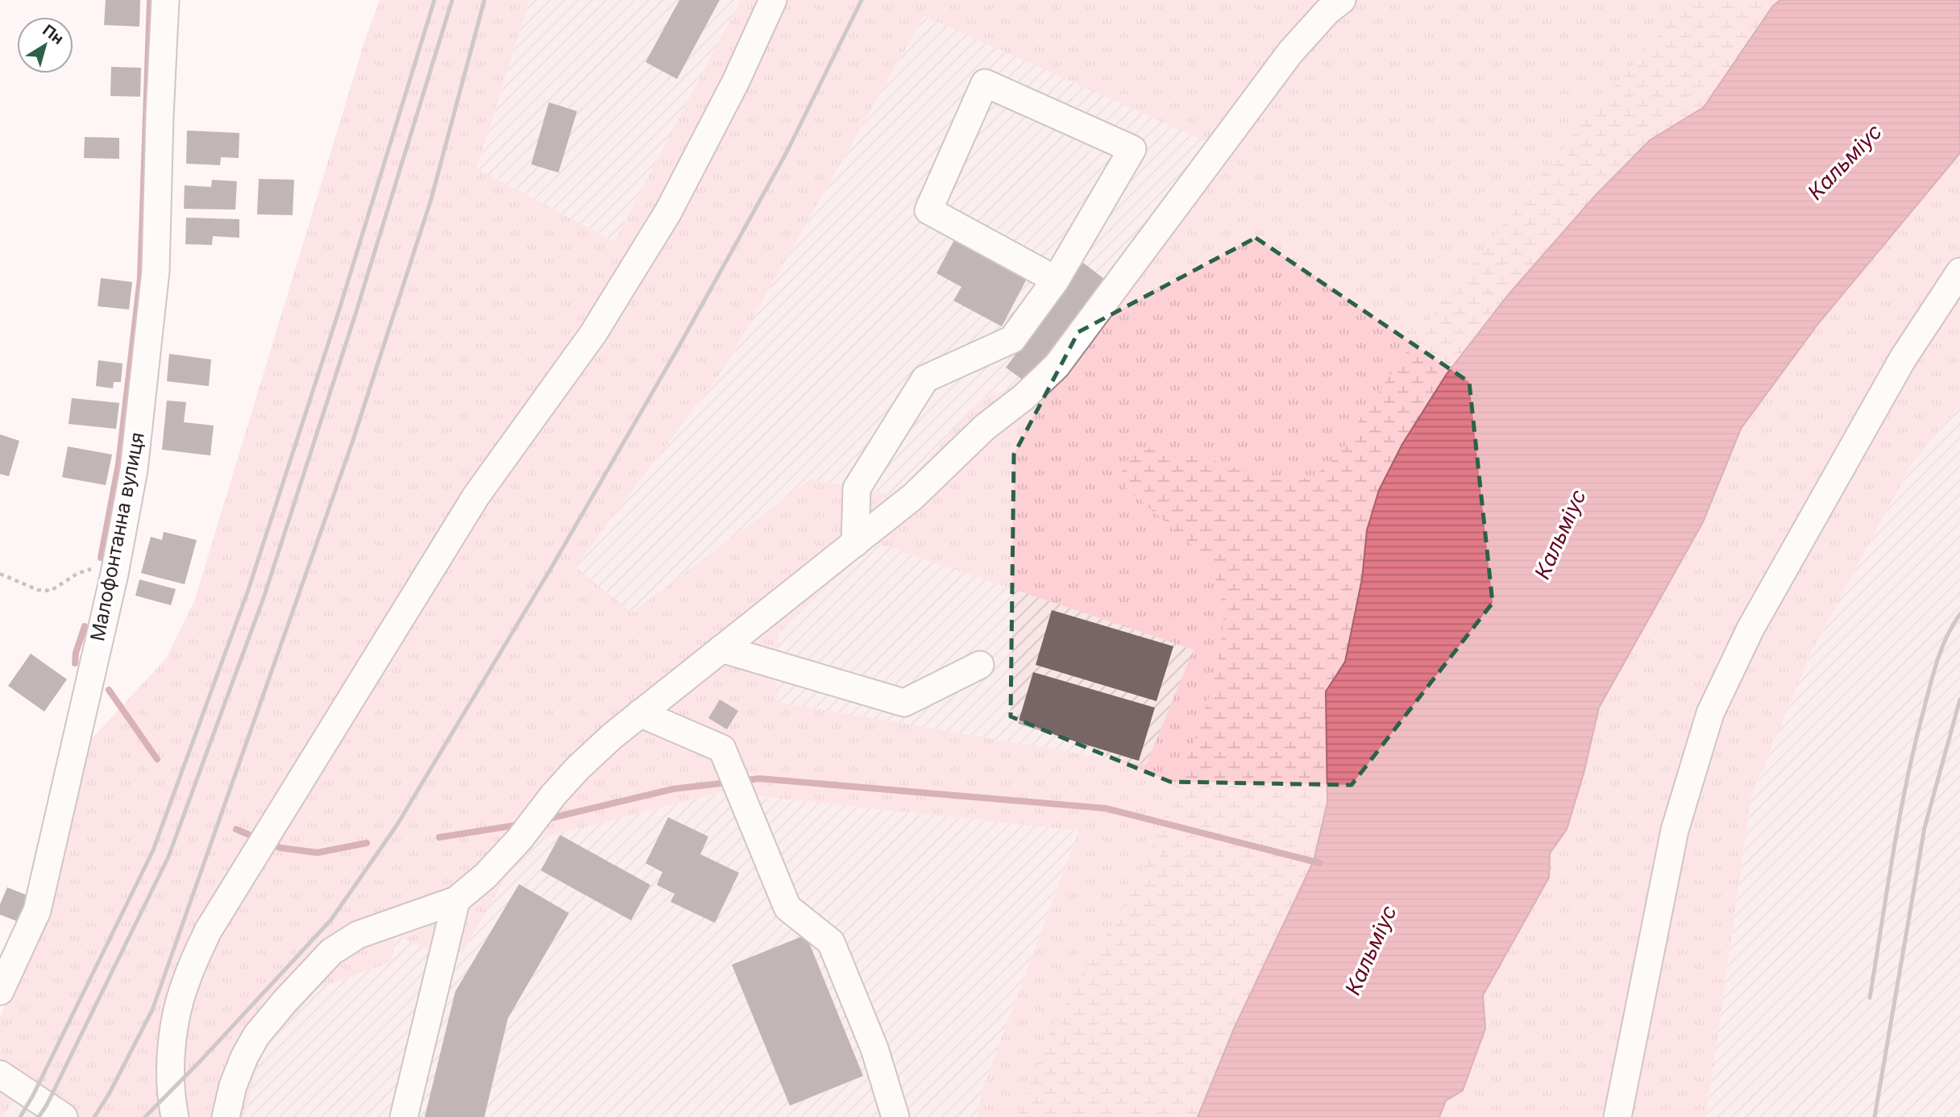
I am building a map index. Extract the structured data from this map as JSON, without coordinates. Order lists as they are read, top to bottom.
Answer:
{
  "streets": {
    "street": ["Малофонтанна вулиця"]
  },
  "water": ["Кальміус"],
  "north": "top right"
}
